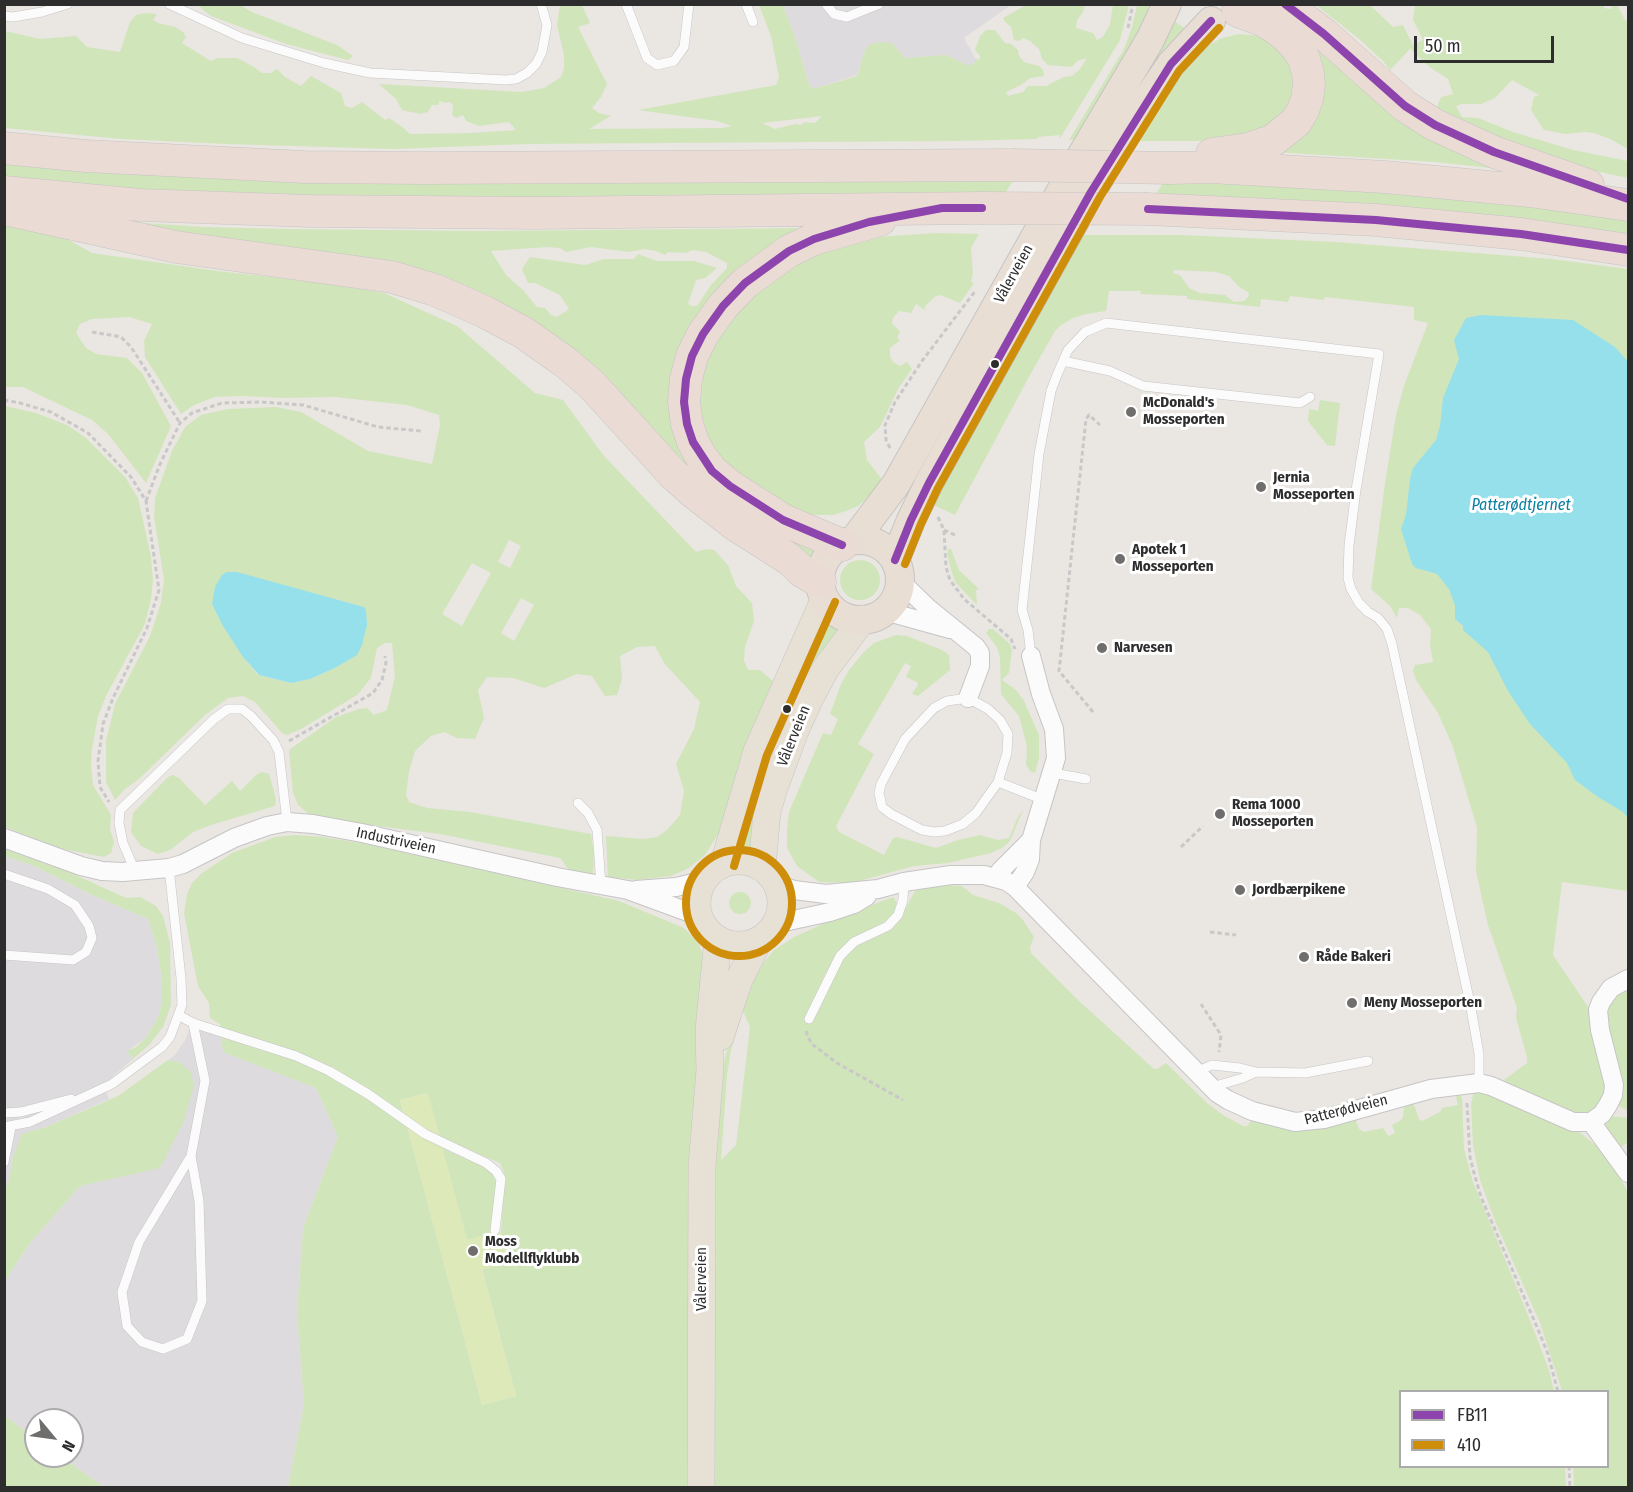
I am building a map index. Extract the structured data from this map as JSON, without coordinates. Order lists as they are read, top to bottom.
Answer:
{
  "streets": {
    "highway": ["Vålerveien"],
    "street": ["Industriveien", "Patterødveien"]
  },
  "crossings": [
    ["Vålerveien", "Industriveien"],
    ["Vålerveien", "Patterødveien"],
    ["Industriveien", "Patterødveien"]
  ],
  "water": ["Patterødtjernet"],
  "places": [
    "McDonald's Mosseporten",
    "Jernia Mosseporten",
    "Apotek 1 Mosseporten",
    "Narvesen",
    "Rema 1000 Mosseporten",
    "Jordbærpikene",
    "Råde Bakeri",
    "Meny Mosseporten",
    "Moss Modellflyklubb"
  ],
  "lines": ["transit line FB11", "transit line 410"],
  "legend": ["FB11", "410"],
  "scale_bar": "50 m",
  "north": "bottom right"
}
